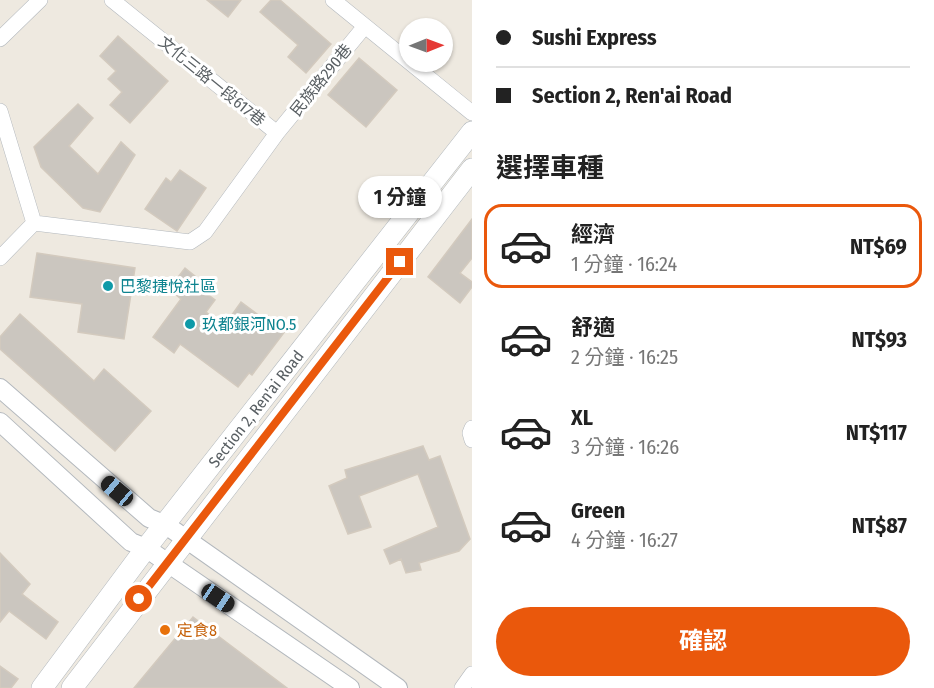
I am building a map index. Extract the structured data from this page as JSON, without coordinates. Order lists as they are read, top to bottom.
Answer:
{
  "streets": {
    "main road": ["Section 2, Ren'ai Road"],
    "street": ["民族路290巷", "文化三路一段617巷"]
  },
  "crossings": [
    ["民族路290巷", "文化三路一段617巷"]
  ],
  "places": ["巴黎捷悅社區", "玖都銀河NO.5", "定食8"],
  "north": "right",
  "page": {
    "banner": ["Sushi Express", "Section 2, Ren'ai Road"],
    "heading": "選擇車種",
    "bubble": "1 分鐘",
    "list": [
      {
        "name": "經濟",
        "note": "1 分鐘 · 16:24",
        "value": "NT$69"
      },
      {
        "name": "舒適",
        "note": "2 分鐘 · 16:25",
        "value": "NT$93"
      },
      {
        "name": "XL",
        "note": "3 分鐘 · 16:26",
        "value": "NT$117"
      },
      {
        "name": "Green",
        "note": "4 分鐘 · 16:27",
        "value": "NT$87"
      }
    ],
    "buttons": "確認"
  }
}
